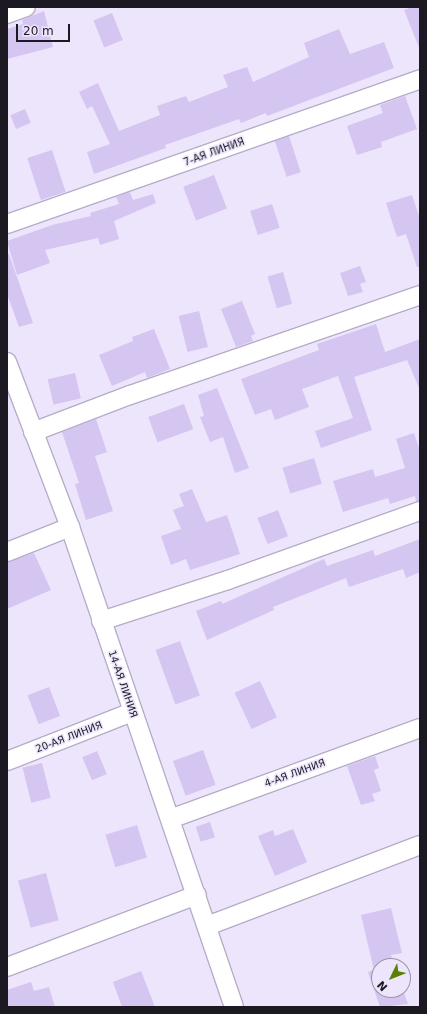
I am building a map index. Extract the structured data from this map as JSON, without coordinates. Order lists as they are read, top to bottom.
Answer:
{
  "streets": {
    "street": [
      "7-АЯ ЛИНИЯ",
      "14-АЯ ЛИНИЯ",
      "20-АЯ ЛИНИЯ",
      "4-АЯ ЛИНИЯ"
    ]
  },
  "crossings": [
    ["14-АЯ ЛИНИЯ", "20-АЯ ЛИНИЯ"],
    ["14-АЯ ЛИНИЯ", "4-АЯ ЛИНИЯ"]
  ],
  "scale_bar": "20 m",
  "north": "bottom left"
}
